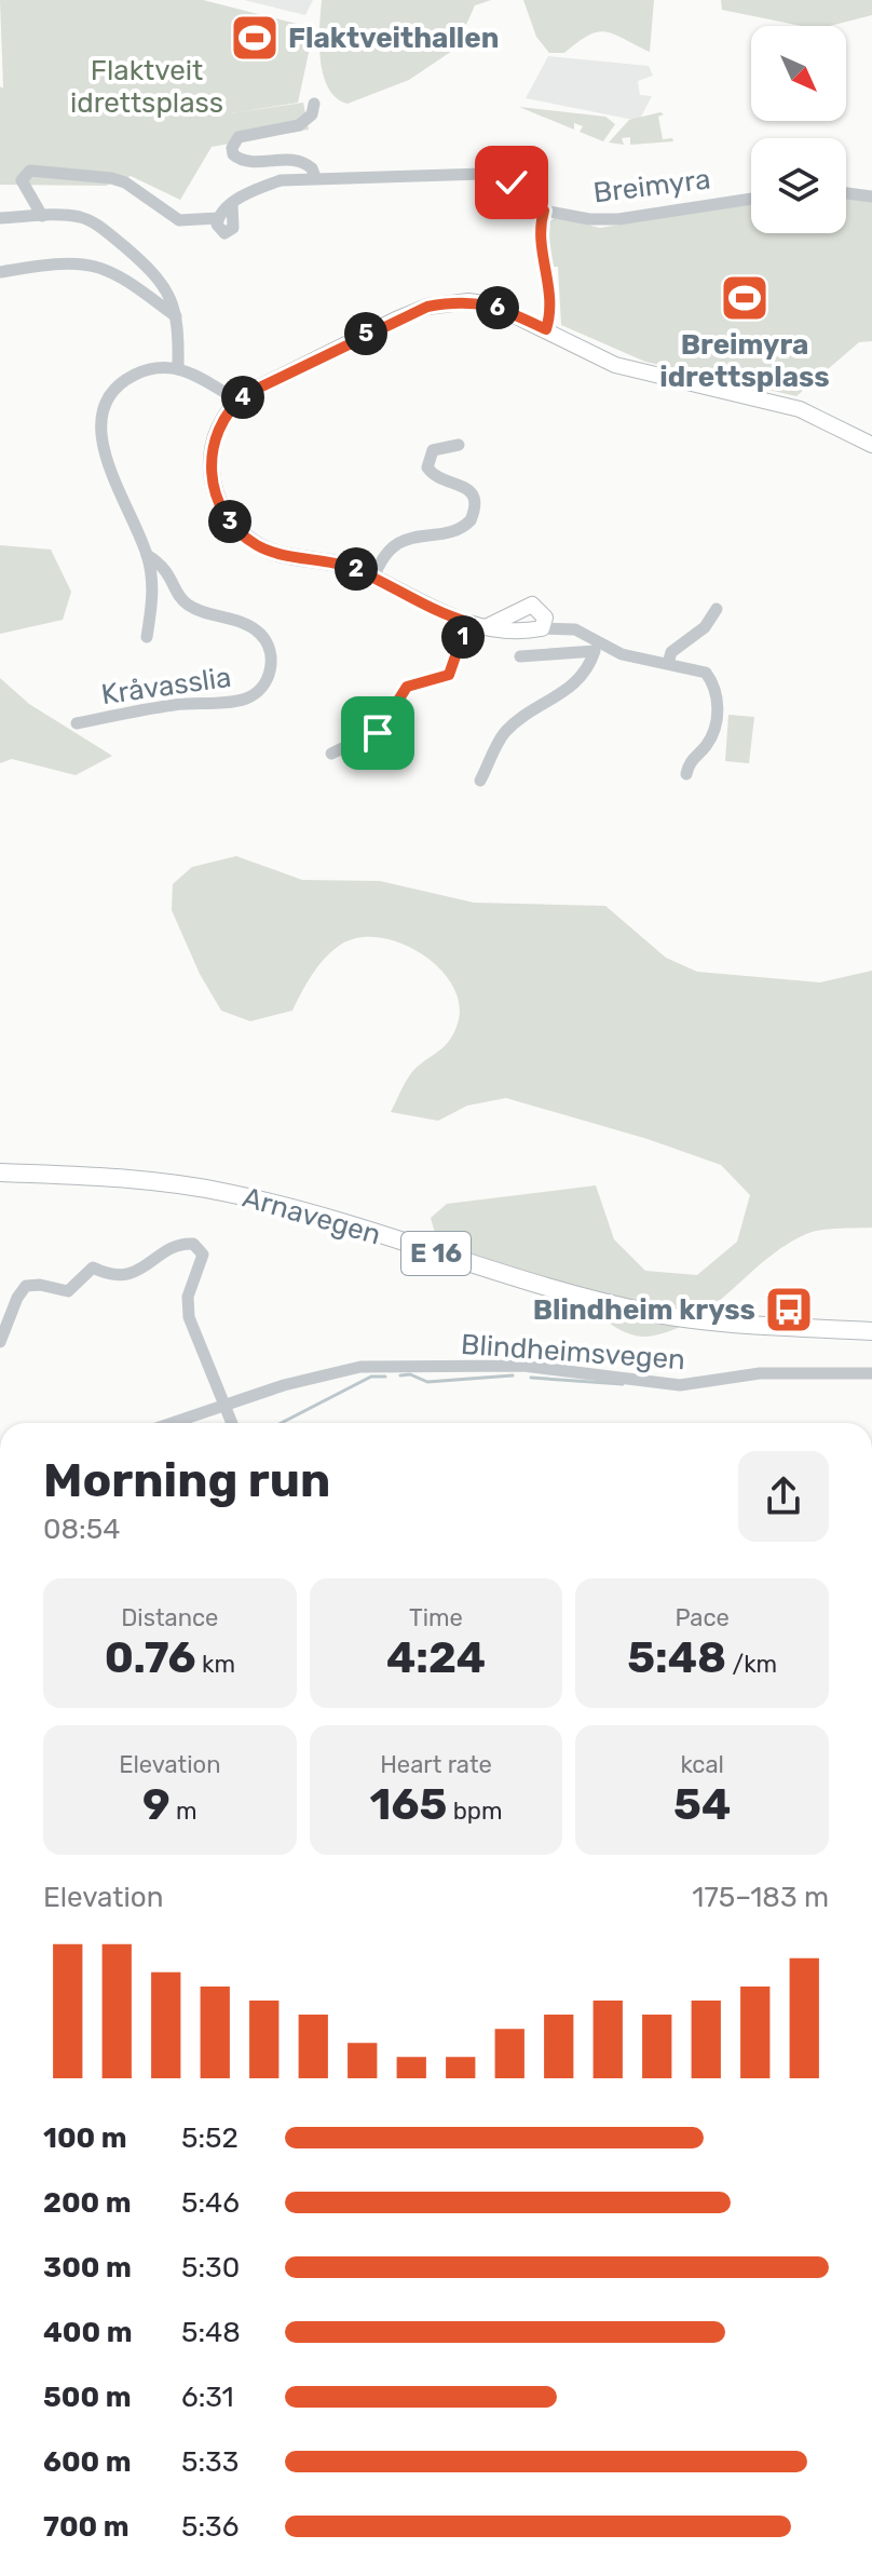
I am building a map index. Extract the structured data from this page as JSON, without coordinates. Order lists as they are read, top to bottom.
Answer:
{
  "streets": {
    "highway": ["Arnavegen", "E 16"],
    "street": ["Breimyra", "Kråvasslia", "Blindheimsvegen"]
  },
  "parks": ["Flaktveit idrettsplass"],
  "places": {
    "sports": ["Flaktveithallen", "Breimyra idrettsplass"],
    "bus stop": ["Blindheim kryss"]
  },
  "north": "bottom right",
  "page": {
    "pins": [
      "6",
      "5",
      "4",
      "3",
      "2",
      "1"
    ],
    "heading": ["Morning run", "08:54"],
    "stats": [
      ["Distance", "0.76 km"],
      ["Time", "4:24"],
      ["Pace", "5:48 /km"],
      ["Elevation", "9 m"],
      ["Heart rate", "165 bpm"],
      ["kcal", "54"]
    ],
    "chart": ["Elevation", "175–183 m"],
    "list": [
      {
        "name": "100 m",
        "note": "5:52"
      },
      {
        "name": "200 m",
        "note": "5:46"
      },
      {
        "name": "300 m",
        "note": "5:30"
      },
      {
        "name": "400 m",
        "note": "5:48"
      },
      {
        "name": "500 m",
        "note": "6:31"
      },
      {
        "name": "600 m",
        "note": "5:33"
      },
      {
        "name": "700 m",
        "note": "5:36"
      }
    ]
  }
}
